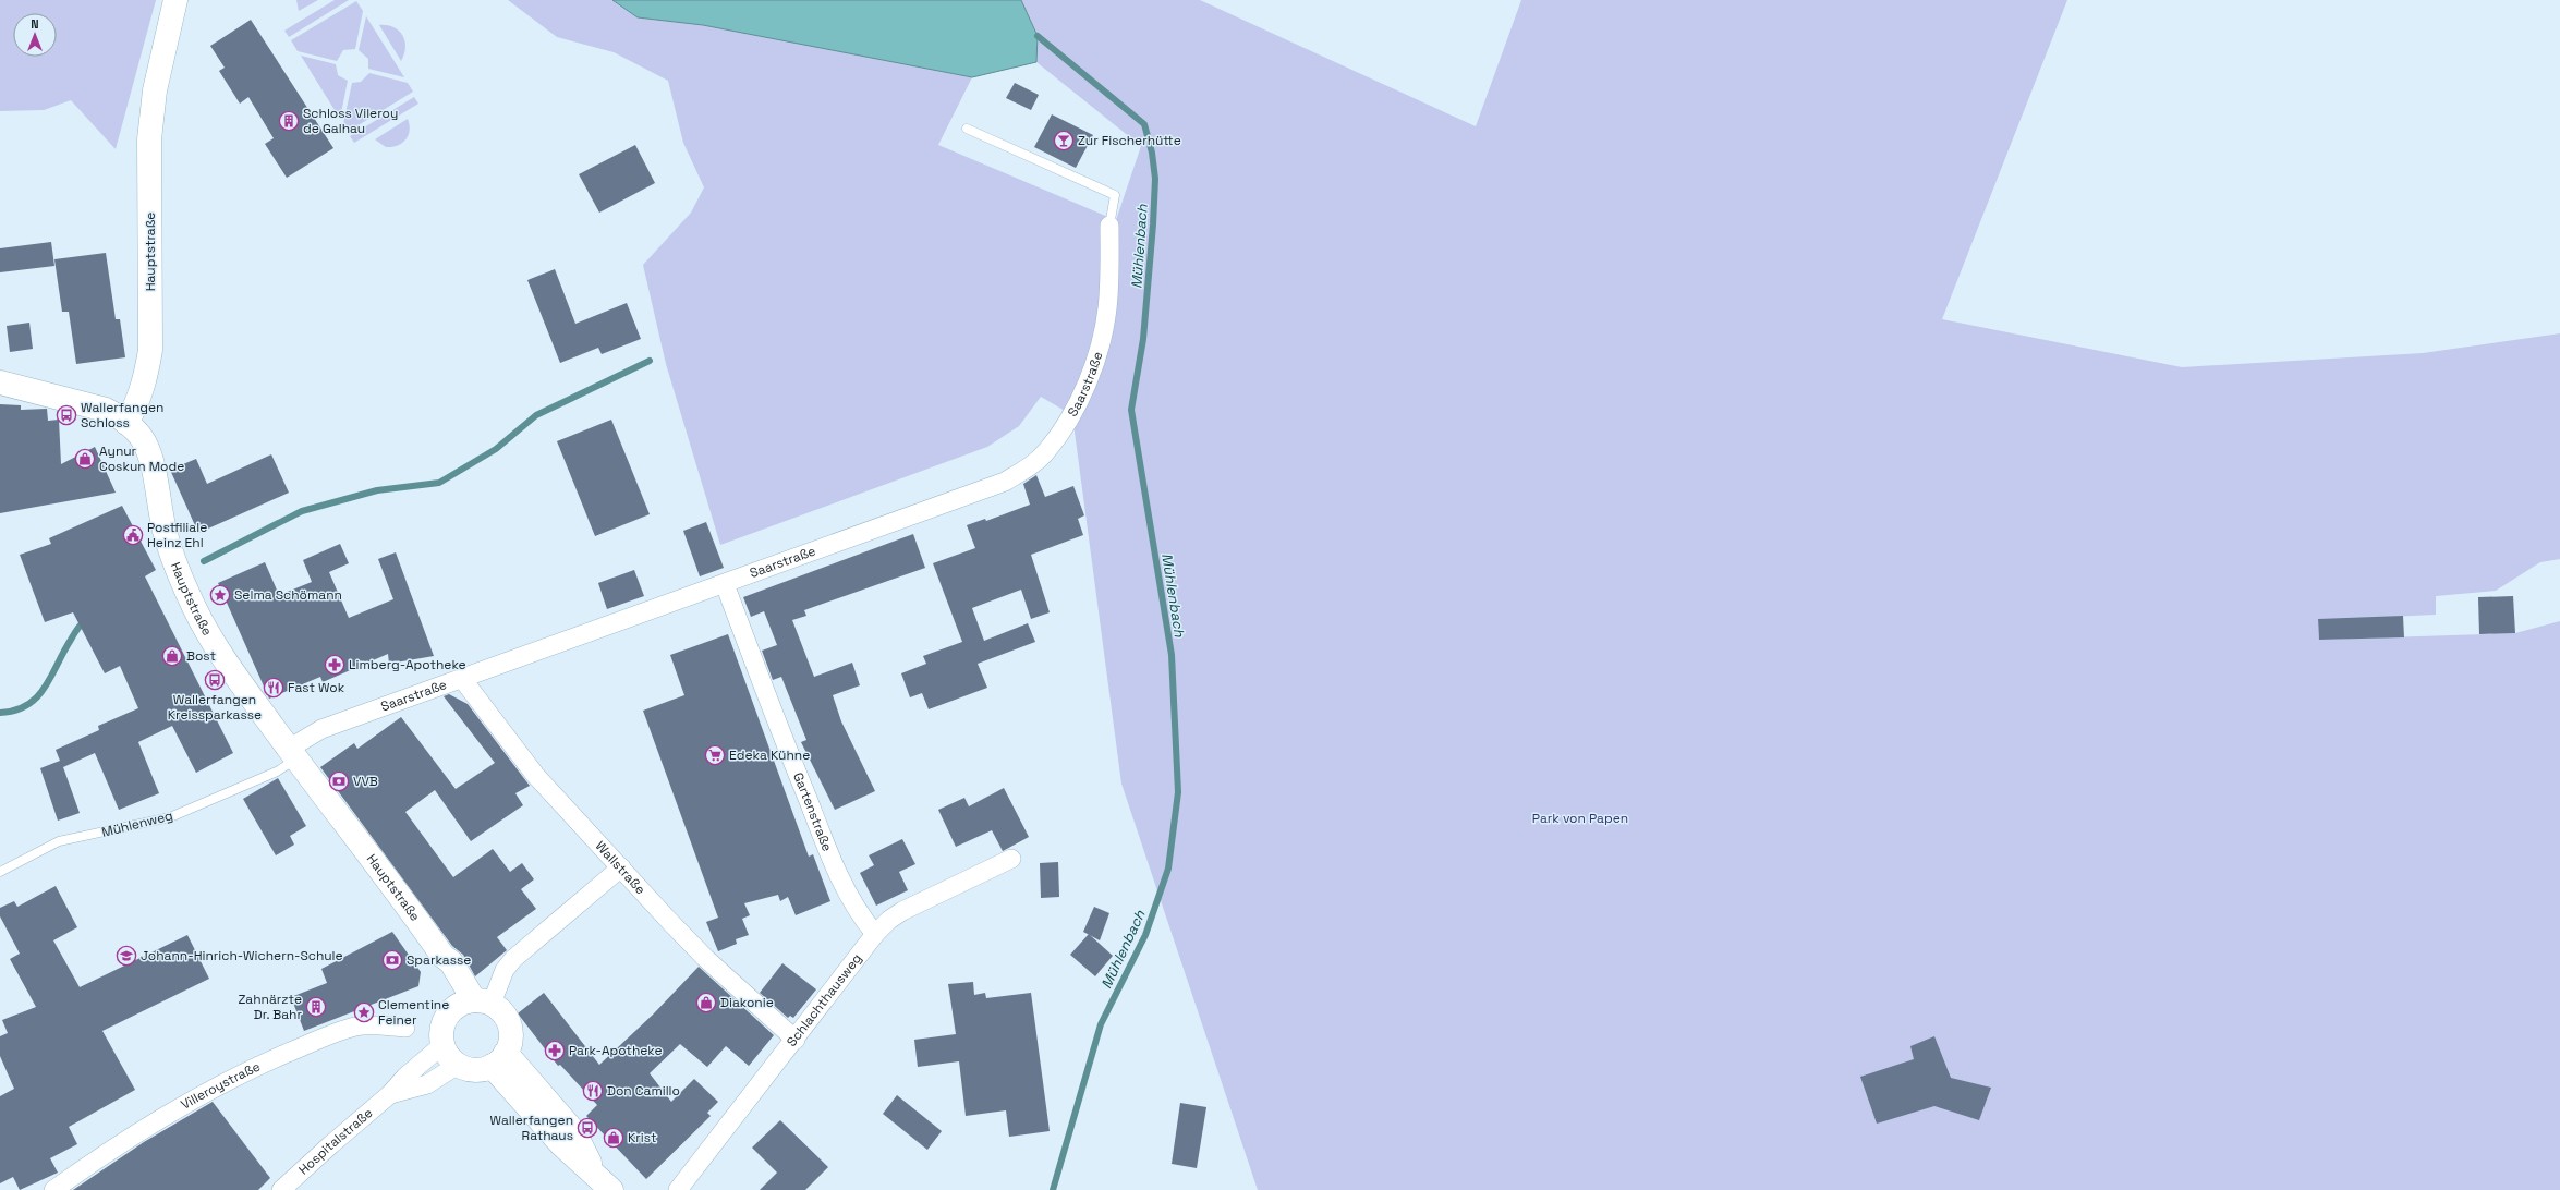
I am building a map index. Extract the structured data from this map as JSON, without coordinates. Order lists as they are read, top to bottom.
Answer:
{
  "streets": {
    "main road": ["Hauptstraße"],
    "street": [
      "Saarstraße",
      "Gartenstraße",
      "Wallstraße",
      "Schlachthausweg",
      "Villeroystraße",
      "Hospitalstraße"
    ],
    "lane": ["Mühlenweg"]
  },
  "crossings": [
    ["Hauptstraße", "Saarstraße"],
    ["Hauptstraße", "Mühlenweg"],
    ["Hauptstraße", "Hospitalstraße"],
    ["Saarstraße", "Gartenstraße"],
    ["Saarstraße", "Mühlenweg"],
    ["Saarstraße", "Wallstraße"],
    ["Gartenstraße", "Schlachthausweg"],
    ["Wallstraße", "Schlachthausweg"]
  ],
  "water": ["Mühlenbach"],
  "parks": ["Park von Papen"],
  "places": {
    "building": ["Schloss Vileroy de Galhau", "Zahnärzte Dr. Bahr"],
    "bar": ["Zur Fischerhütte"],
    "bus stop": ["Wallerfangen Schloss", "Wallerfangen Kreissparkasse", "Wallerfangen Rathaus"],
    "shop": [
      "Aynur Coskun Mode",
      "Bost",
      "Diakonie",
      "Krist"
    ],
    "public building": ["Postfiliale Heinz Ehl"],
    "place": ["Selma Schömann", "Clementine Feiner"],
    "pharmacy": ["Limberg-Apotheke", "Park-Apotheke"],
    "restaurant": ["Fast Wok", "Don Camillo"],
    "supermarket": ["Edeka Kühne"],
    "bank": ["VVB", "Sparkasse"],
    "school or university": ["Johann-Hinrich-Wichern-Schule"]
  },
  "north": "top"
}
